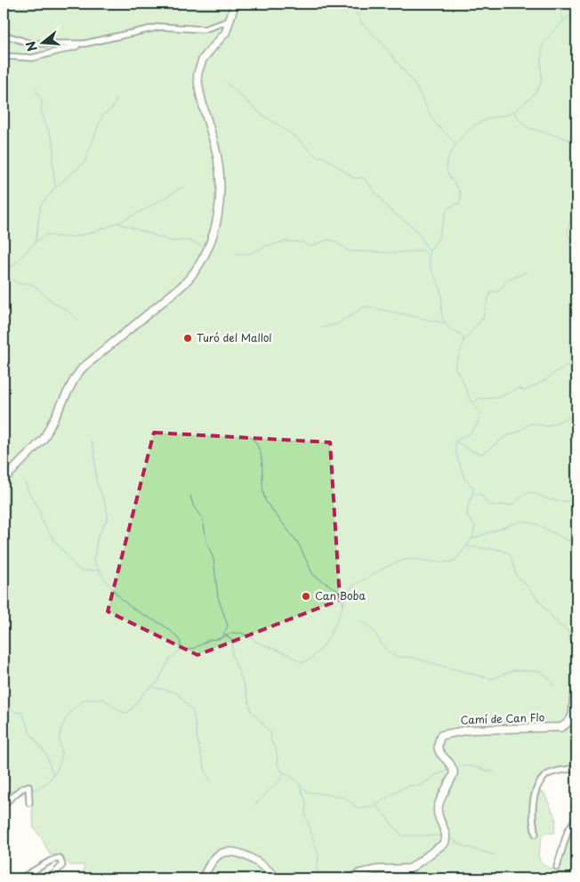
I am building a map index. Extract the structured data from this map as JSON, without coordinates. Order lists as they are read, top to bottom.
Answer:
{
  "streets": {
    "main road": ["Camí de Can Flo"]
  },
  "places": ["Turó del Mallol", "Can Boba"],
  "north": "left"
}
